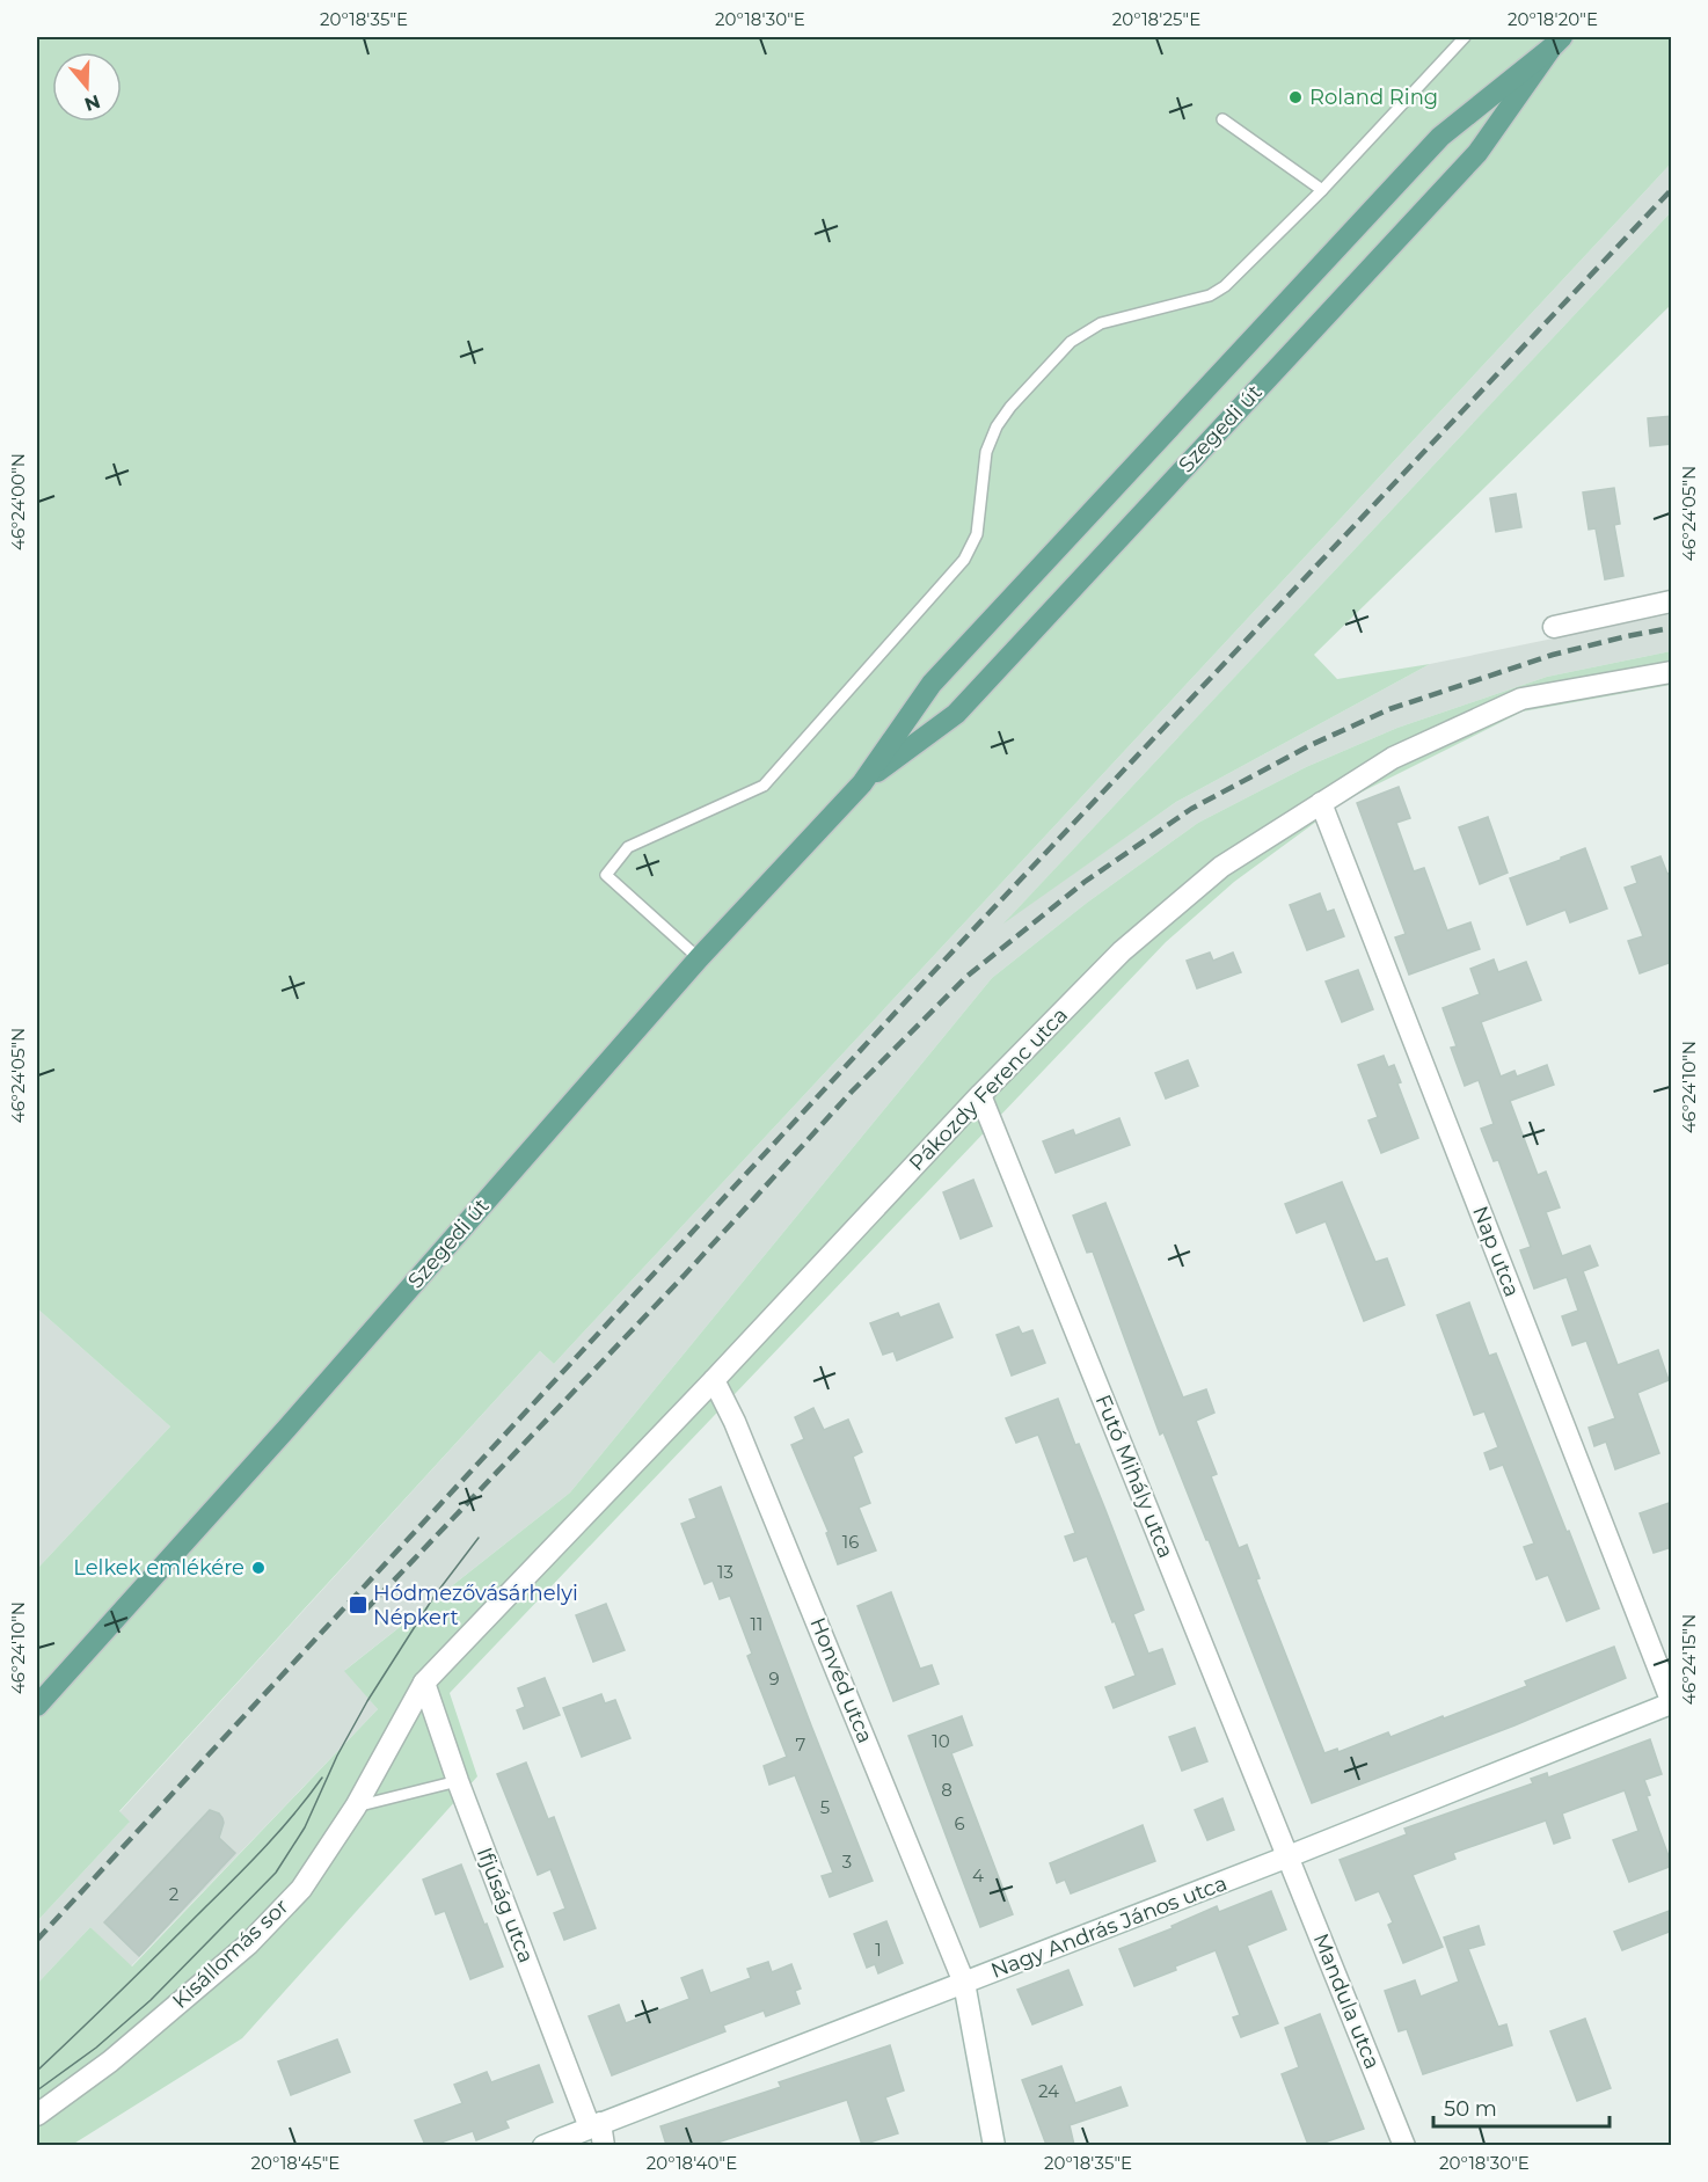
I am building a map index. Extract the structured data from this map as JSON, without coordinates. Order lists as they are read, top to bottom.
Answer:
{
  "streets": {
    "main road": ["Szegedi út"],
    "street": [
      "Pákozdy Ferenc utca",
      "Nap utca",
      "Futó Mihály utca",
      "Honvéd utca",
      "Ifjúság utca",
      "Nagy András János utca",
      "Kisállomás sor",
      "Mandula utca"
    ]
  },
  "crossings": [
    ["Pákozdy Ferenc utca", "Nap utca"],
    ["Pákozdy Ferenc utca", "Futó Mihály utca"],
    ["Pákozdy Ferenc utca", "Honvéd utca"],
    ["Pákozdy Ferenc utca", "Ifjúság utca"],
    ["Pákozdy Ferenc utca", "Kisállomás sor"],
    ["Nap utca", "Nagy András János utca"],
    ["Futó Mihály utca", "Nagy András János utca"],
    ["Futó Mihály utca", "Mandula utca"],
    ["Honvéd utca", "Nagy András János utca"],
    ["Ifjúság utca", "Nagy András János utca"],
    ["Ifjúság utca", "Kisállomás sor"],
    ["Nagy András János utca", "Mandula utca"]
  ],
  "places": {
    "other": ["Roland Ring", "Lelkek emlékére"],
    "transit": ["Hódmezővásárhelyi Népkert"]
  },
  "house_numbers": [
    "16",
    "13",
    "11",
    "9",
    "10",
    "7",
    "8",
    "5",
    "6",
    "3",
    "4",
    "2",
    "1",
    "24"
  ],
  "scale_bar": "50 m",
  "north": "bottom",
  "coordinates": [
    "20°18'35\"E",
    "20°18'30\"E",
    "20°18'25\"E",
    "20°18'20\"E",
    "46°24'00\"N",
    "46°24'05\"N",
    "46°24'10\"N",
    "46°24'15\"N",
    "20°18'45\"E",
    "20°18'40\"E"
  ]
}
